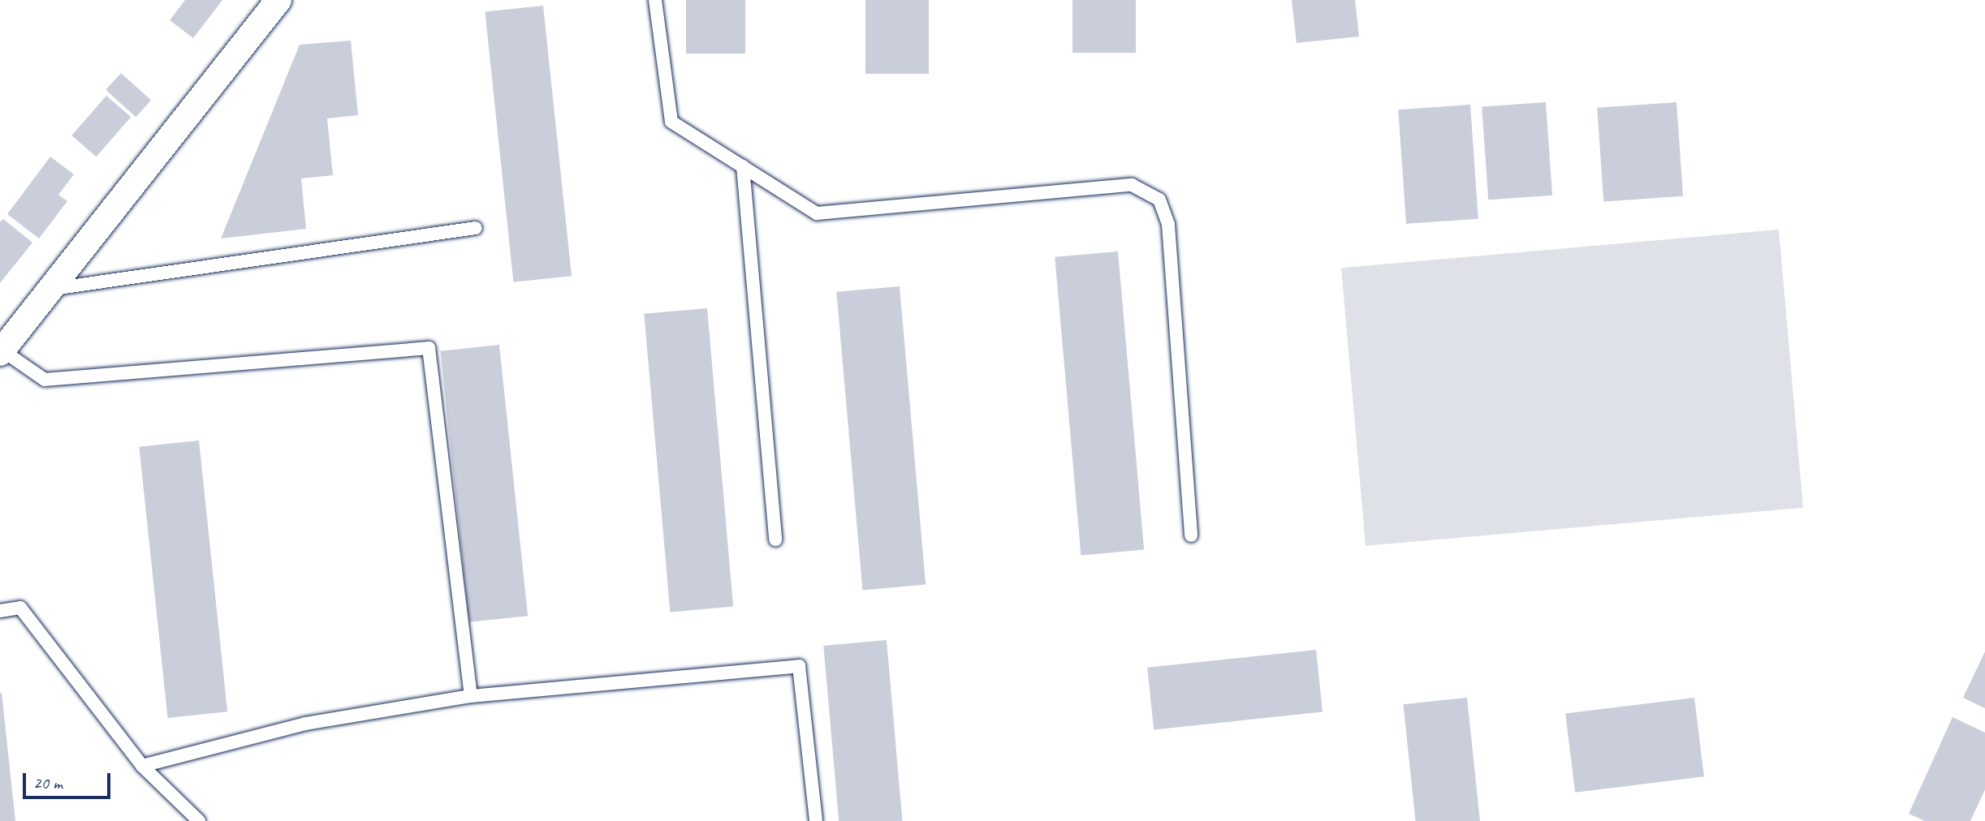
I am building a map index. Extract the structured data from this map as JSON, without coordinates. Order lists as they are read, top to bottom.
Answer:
{
  "scale_bar": "20 m"
}
